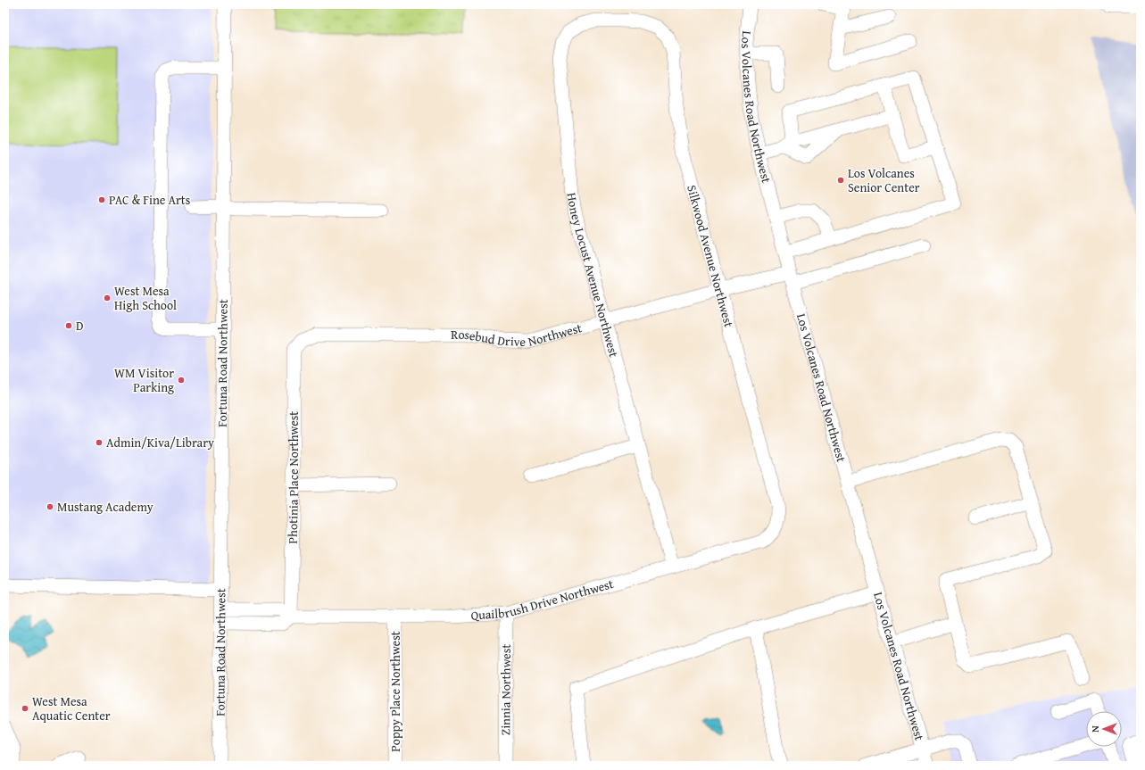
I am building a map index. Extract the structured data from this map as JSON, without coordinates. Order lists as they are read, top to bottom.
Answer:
{
  "streets": {
    "street": [
      "Los Volcanes Road Northwest",
      "Silkwood Avenue Northwest",
      "Honey Locust Avenue Northwest",
      "Rosebud Drive Northwest",
      "Fortuna Road Northwest",
      "Photinia Place Northwest",
      "Quailbrush Drive Northwest",
      "Zinnia Northwest",
      "Poppy Place Northwest"
    ]
  },
  "crossings": [
    ["Los Volcanes Road Northwest", "Rosebud Drive Northwest"],
    ["Silkwood Avenue Northwest", "Honey Locust Avenue Northwest"],
    ["Silkwood Avenue Northwest", "Rosebud Drive Northwest"],
    ["Silkwood Avenue Northwest", "Quailbrush Drive Northwest"],
    ["Honey Locust Avenue Northwest", "Rosebud Drive Northwest"],
    ["Honey Locust Avenue Northwest", "Quailbrush Drive Northwest"],
    ["Rosebud Drive Northwest", "Photinia Place Northwest"],
    ["Fortuna Road Northwest", "Quailbrush Drive Northwest"],
    ["Photinia Place Northwest", "Quailbrush Drive Northwest"],
    ["Quailbrush Drive Northwest", "Zinnia Northwest"],
    ["Quailbrush Drive Northwest", "Poppy Place Northwest"]
  ],
  "places": [
    "Los Volcanes Senior Center",
    "PAC & Fine Arts",
    "West Mesa High School",
    "D",
    "WM Visitor Parking",
    "Admin/Kiva/Library",
    "Mustang Academy",
    "West Mesa Aquatic Center"
  ],
  "north": "left"
}
